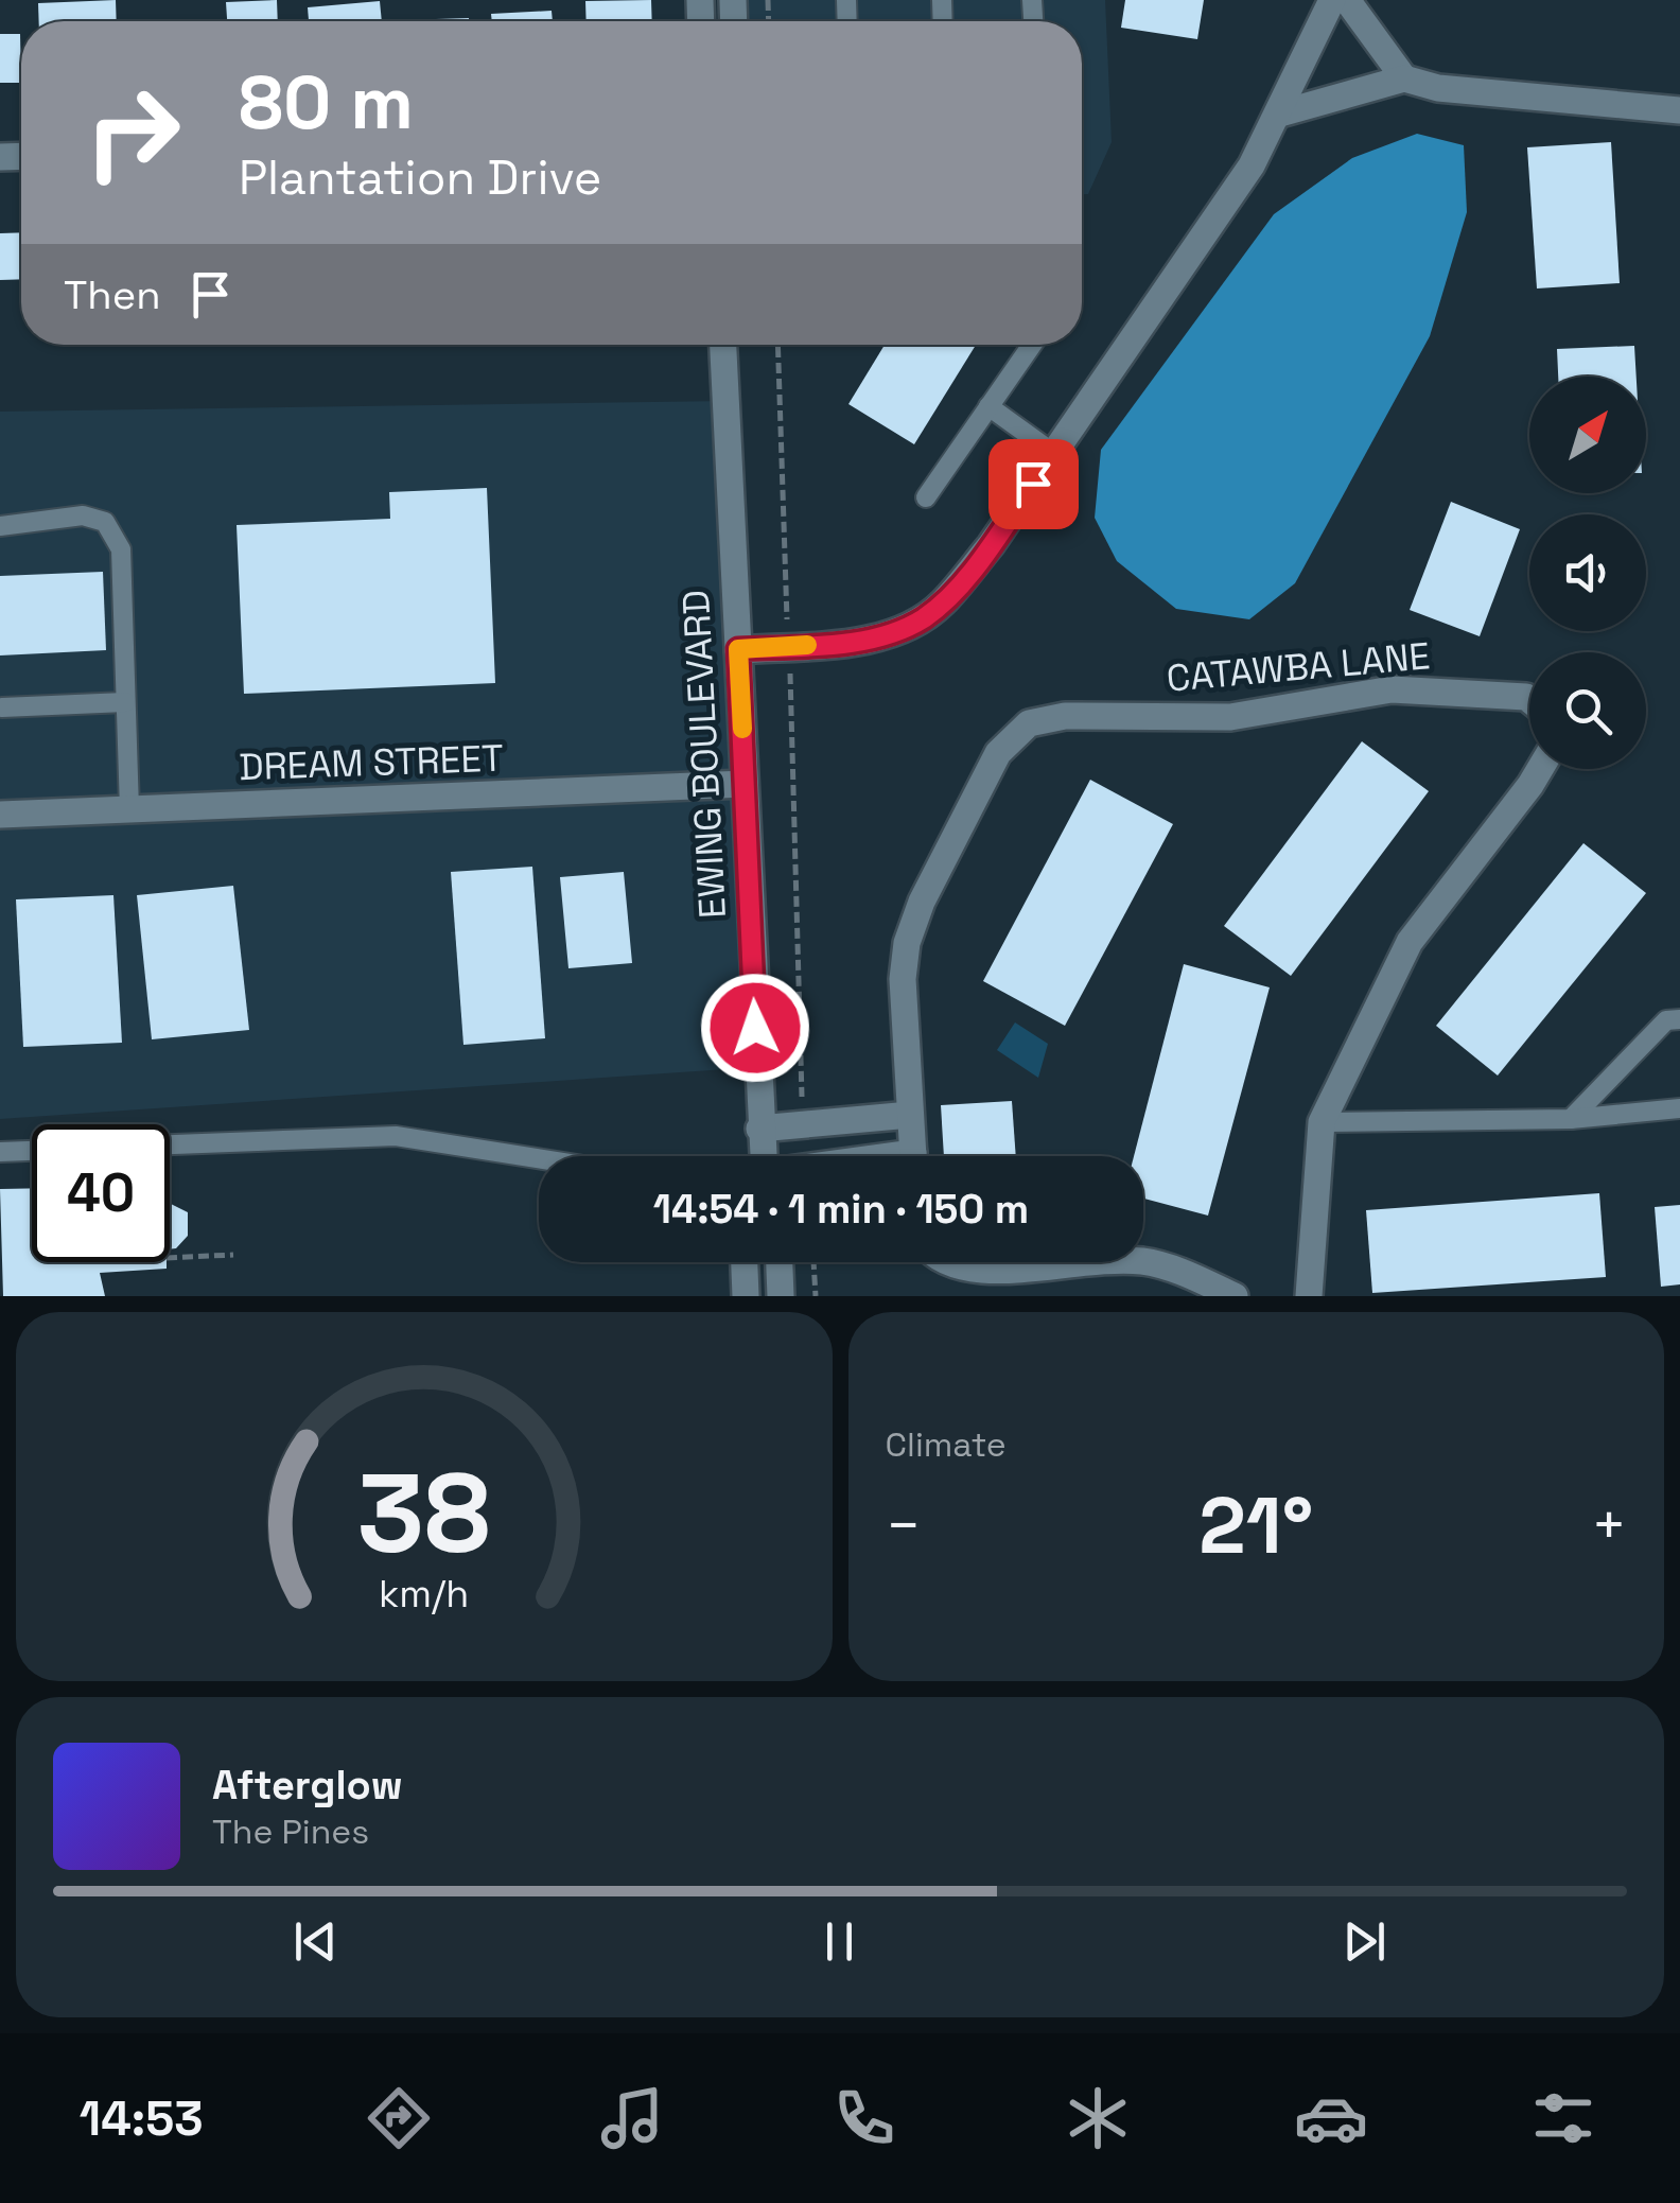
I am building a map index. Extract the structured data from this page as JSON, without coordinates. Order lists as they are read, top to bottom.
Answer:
{
  "streets": {
    "street": ["CATAWBA LANE", "EWING BOULEVARD", "DREAM STREET"]
  },
  "crossings": [
    ["EWING BOULEVARD", "DREAM STREET"]
  ],
  "north": "top right",
  "page": {
    "turn": ["80 m", "Plantation Drive"],
    "then": "Then",
    "limit": "40",
    "trip": "14:54 · 1 min · 150 m",
    "tile": "Climate",
    "heat": ["−", "21°", "+"],
    "song": ["Afterglow", "The Pines"],
    "tabs": "14:53",
    "gauge": ["38", "km/h"]
  }
}
